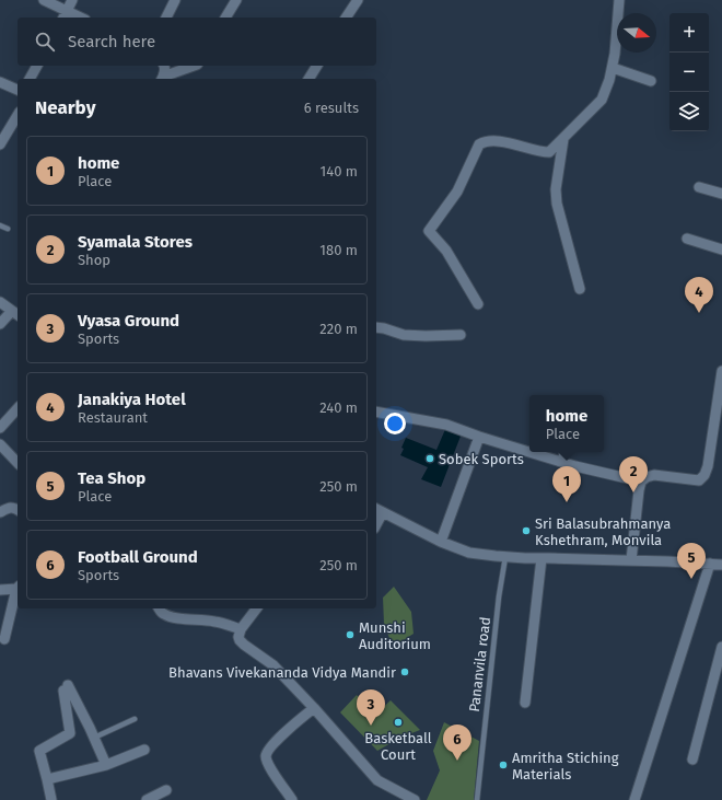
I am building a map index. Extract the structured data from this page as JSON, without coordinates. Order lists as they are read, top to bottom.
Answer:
{
  "streets": {
    "lane": ["Pananvila road"]
  },
  "places": [
    "Sobek Sports",
    "Sri Balasubrahmanya Kshethram, Monvila",
    "Munshi Auditorium",
    "Bhavans Vivekananda Vidya Mandir",
    "Basketball Court",
    "Amritha Stiching Materials"
  ],
  "north": "right",
  "page": {
    "map_buttons": ["+", "−"],
    "search": "Search here",
    "heading": ["Nearby", "6 results"],
    "list": [
      {
        "mark": "1",
        "name": "home",
        "note": "Place",
        "value": "140 m"
      },
      {
        "mark": "2",
        "name": "Syamala Stores",
        "note": "Shop",
        "value": "180 m"
      },
      {
        "mark": "3",
        "name": "Vyasa Ground",
        "note": "Sports",
        "value": "220 m"
      },
      {
        "mark": "4",
        "name": "Janakiya Hotel",
        "note": "Restaurant",
        "value": "240 m"
      },
      {
        "mark": "5",
        "name": "Tea Shop",
        "note": "Place",
        "value": "250 m"
      },
      {
        "mark": "6",
        "name": "Football Ground",
        "note": "Sports",
        "value": "250 m"
      }
    ],
    "pins": [
      "4",
      "2",
      "1",
      "5",
      "3",
      "6"
    ],
    "popup": ["home", "Place"]
  }
}
